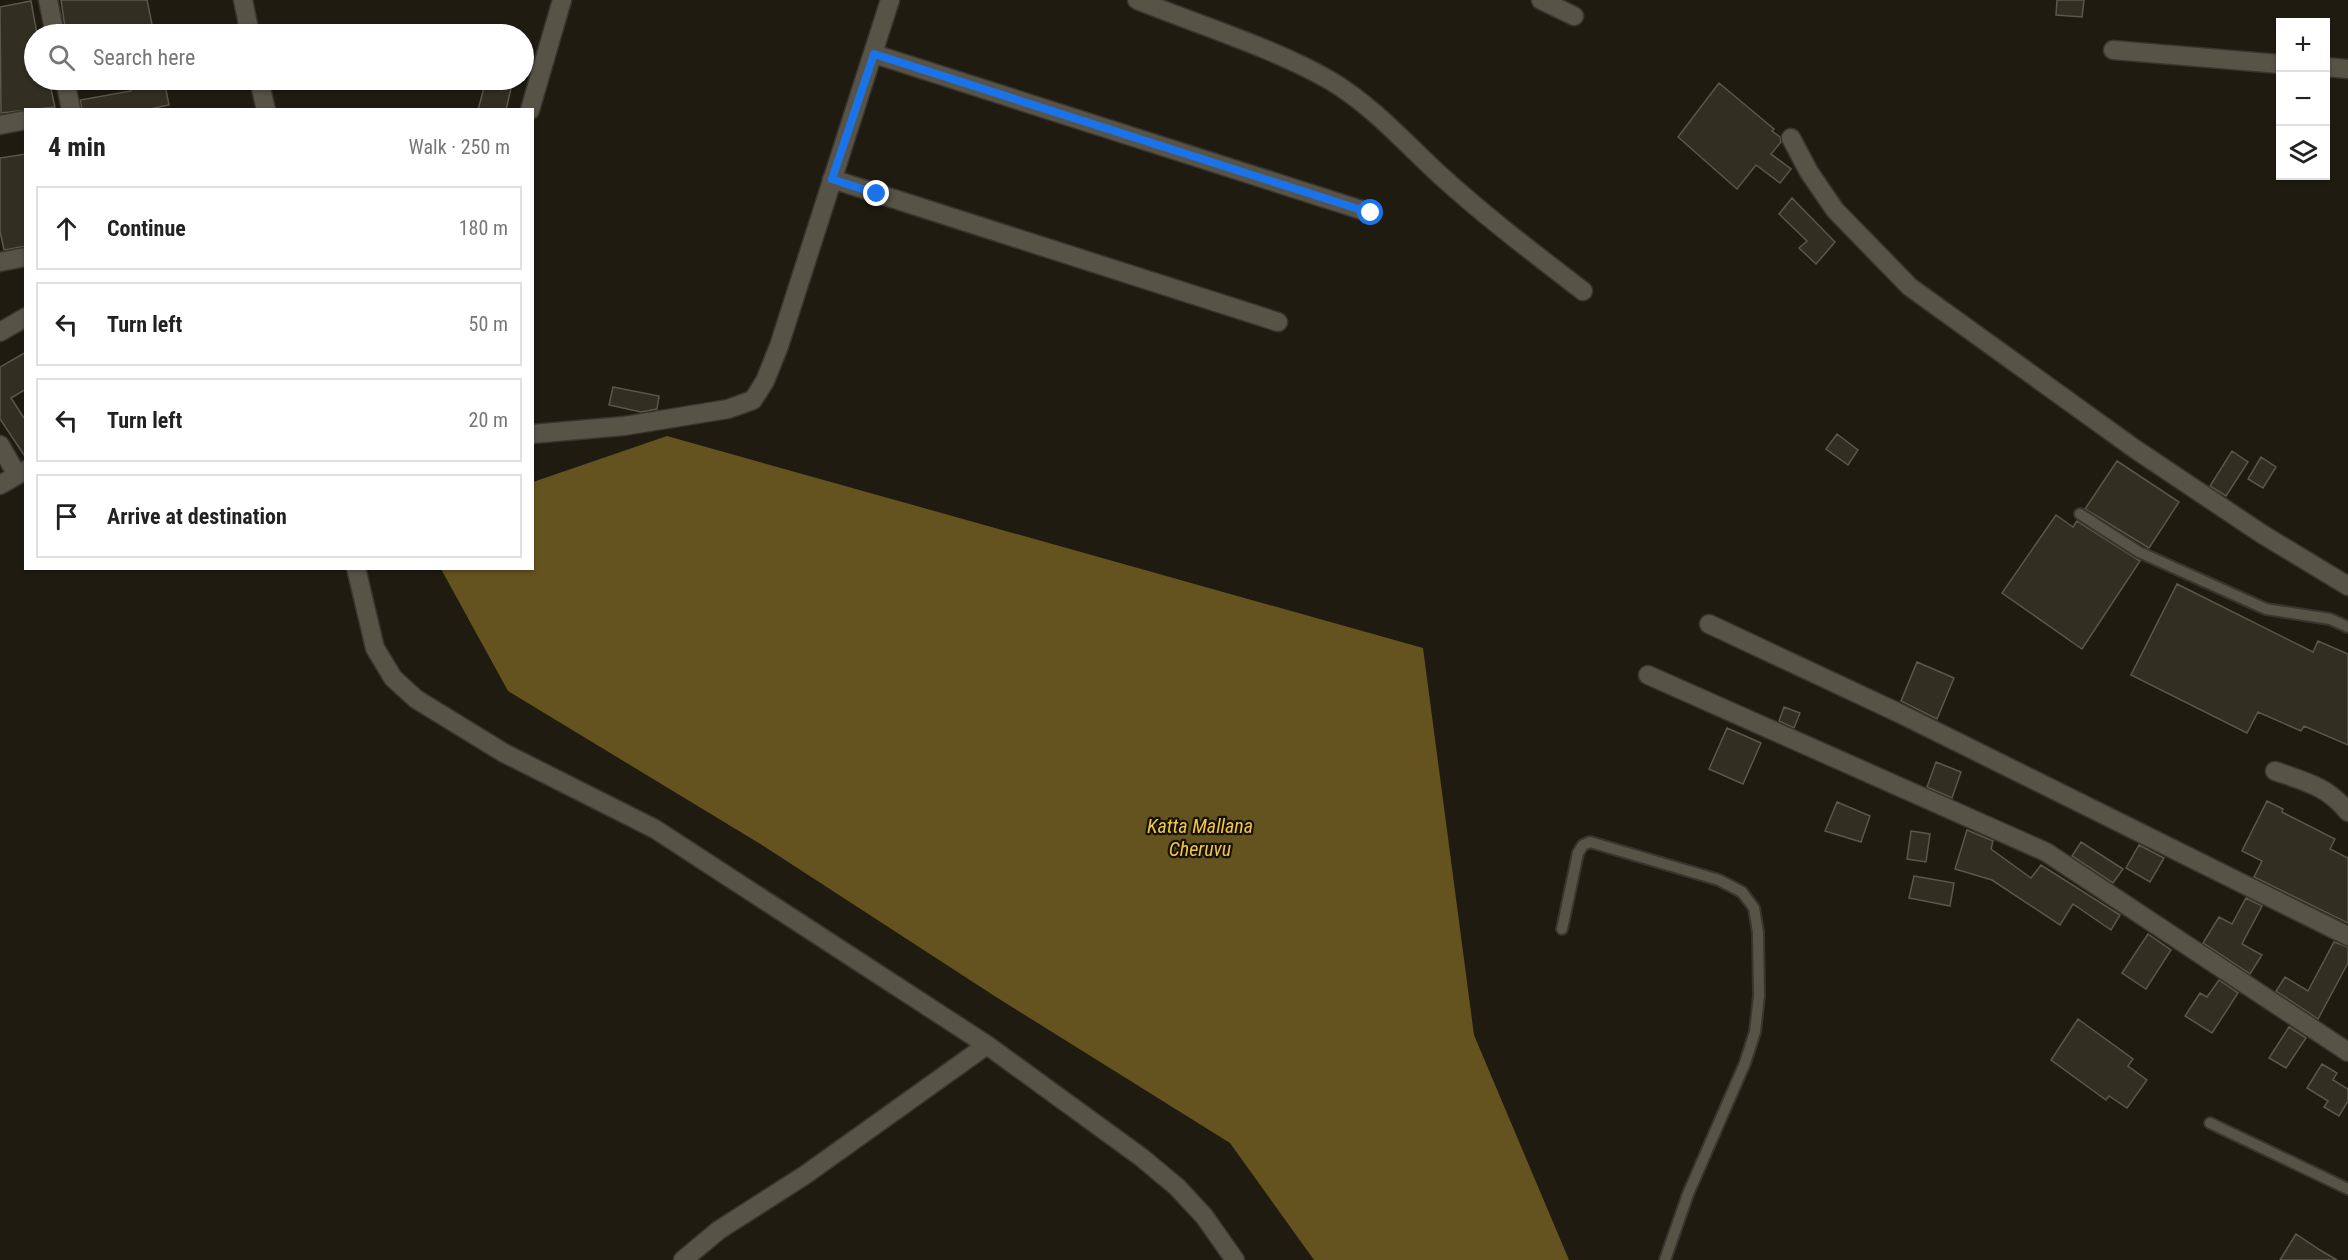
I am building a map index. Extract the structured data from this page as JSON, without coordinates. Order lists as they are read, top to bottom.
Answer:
{
  "water": ["Katta Mallana Cheruvu"],
  "page": {
    "map_buttons": ["+", "−"],
    "search": "Search here",
    "heading": ["4 min", "Walk · 250 m"],
    "list": [
      ["Continue", "180 m"],
      ["Turn left", "50 m"],
      ["Turn left", "20 m"],
      "Arrive at destination"
    ]
  }
}
